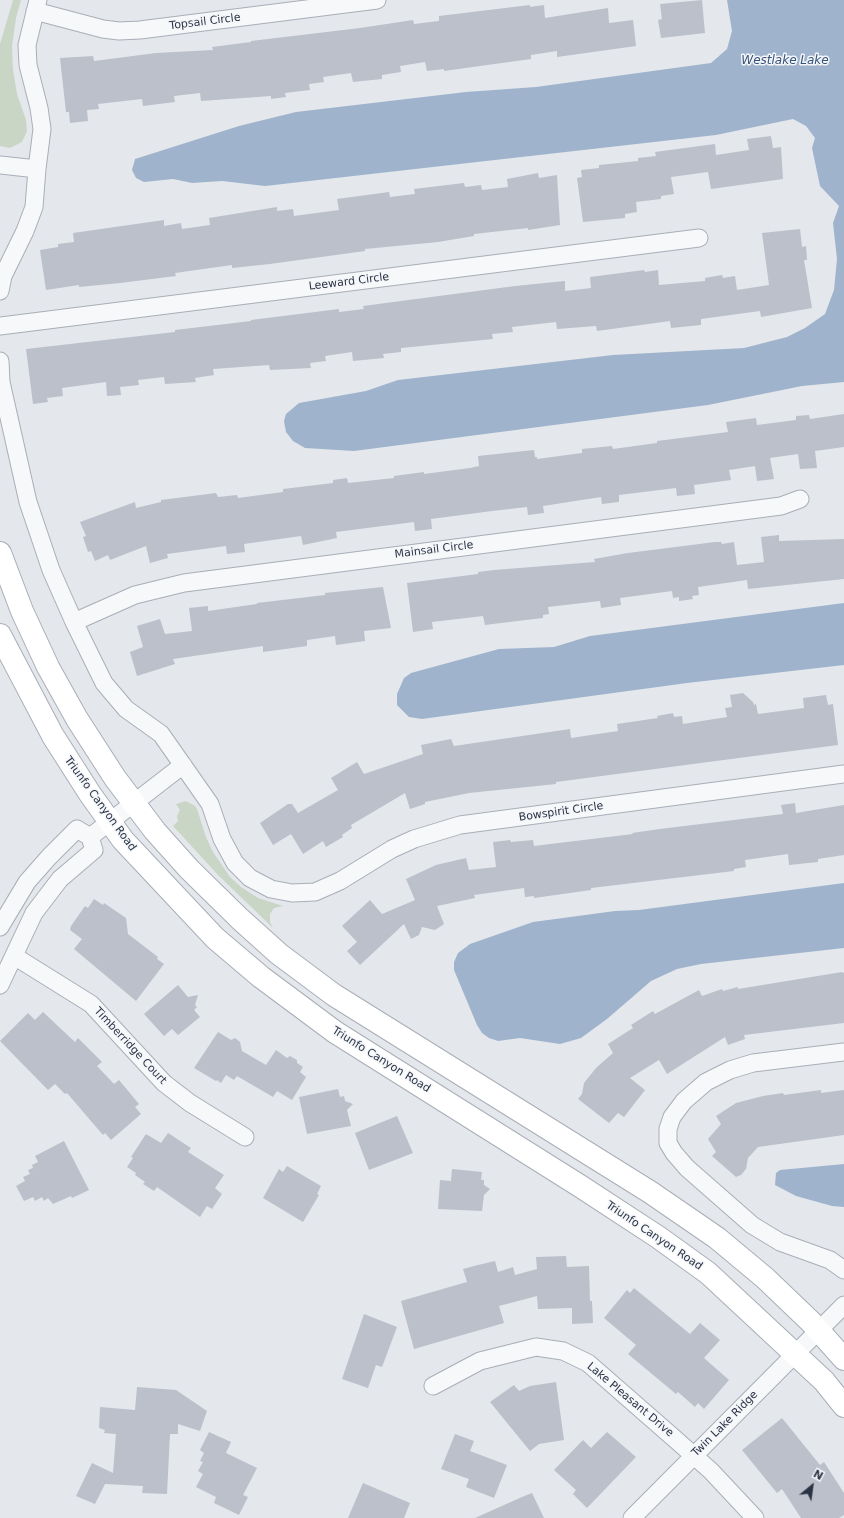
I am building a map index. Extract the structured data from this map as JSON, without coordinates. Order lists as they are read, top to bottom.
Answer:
{
  "streets": {
    "street": [
      "Topsail Circle",
      "Leeward Circle",
      "Mainsail Circle",
      "Triunfo Canyon Road",
      "Bowspirit Circle",
      "Timberridge Court",
      "Lake Pleasant Drive",
      "Twin Lake Ridge"
    ]
  },
  "crossings": [
    ["Triunfo Canyon Road", "Twin Lake Ridge"],
    ["Lake Pleasant Drive", "Twin Lake Ridge"]
  ],
  "water": ["Westlake Lake"],
  "north": "top right"
}
